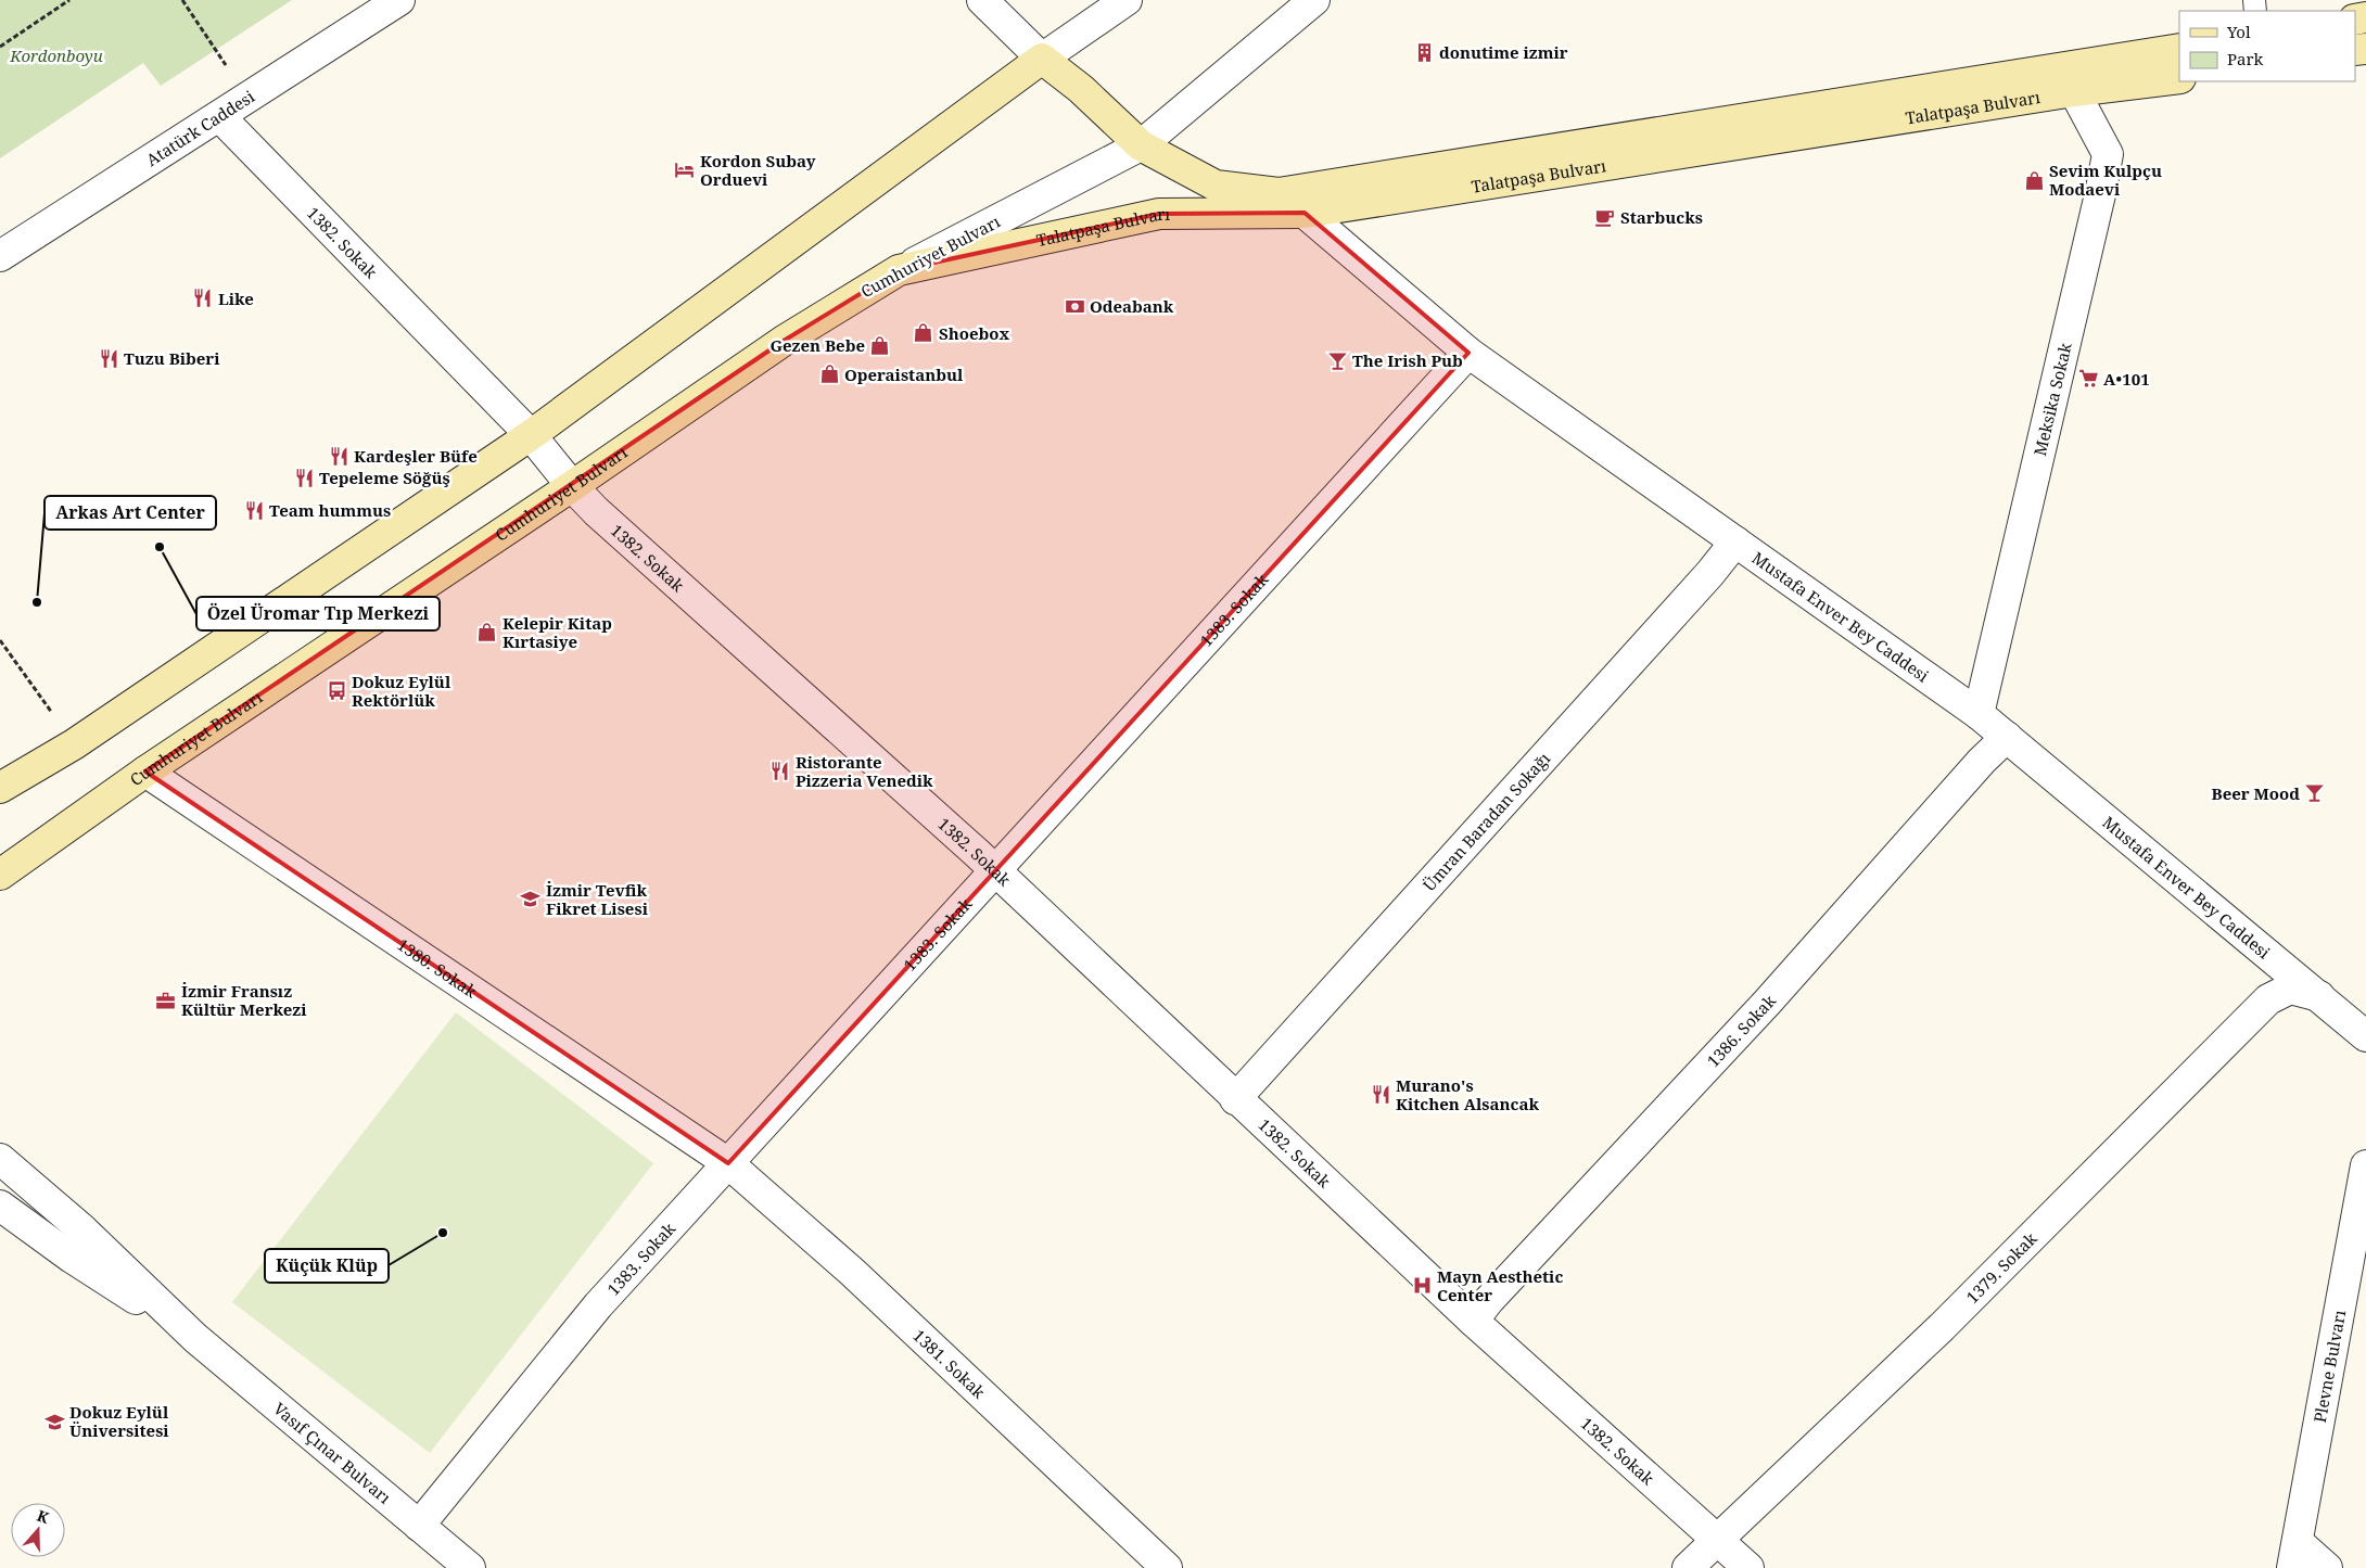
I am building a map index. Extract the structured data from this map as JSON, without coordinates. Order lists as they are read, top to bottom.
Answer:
{
  "streets": {
    "main road": ["Talatpaşa Bulvarı", "Cumhuriyet Bulvarı"],
    "street": [
      "Atatürk Caddesi",
      "1382. Sokak",
      "Meksika Sokak",
      "1383. Sokak",
      "Mustafa Enver Bey Caddesi",
      "Ümran Baradan Sokağı",
      "1380. Sokak",
      "1386. Sokak",
      "1379. Sokak",
      "1381. Sokak",
      "Plevne Bulvarı",
      "Vasıf Çınar Bulvarı"
    ]
  },
  "crossings": [
    ["Talatpaşa Bulvarı", "Cumhuriyet Bulvarı"],
    ["Talatpaşa Bulvarı", "Meksika Sokak"],
    ["Talatpaşa Bulvarı", "Mustafa Enver Bey Caddesi"],
    ["Atatürk Caddesi", "1382. Sokak"],
    ["1382. Sokak", "Cumhuriyet Bulvarı"],
    ["1382. Sokak", "1383. Sokak"],
    ["1382. Sokak", "Ümran Baradan Sokağı"],
    ["1382. Sokak", "1386. Sokak"],
    ["1382. Sokak", "1379. Sokak"],
    ["Cumhuriyet Bulvarı", "1380. Sokak"],
    ["Meksika Sokak", "Mustafa Enver Bey Caddesi"],
    ["1383. Sokak", "Mustafa Enver Bey Caddesi"],
    ["1383. Sokak", "1380. Sokak"],
    ["1383. Sokak", "1381. Sokak"],
    ["1383. Sokak", "Vasıf Çınar Bulvarı"],
    ["Mustafa Enver Bey Caddesi", "Ümran Baradan Sokağı"],
    ["Mustafa Enver Bey Caddesi", "1386. Sokak"],
    ["Mustafa Enver Bey Caddesi", "1379. Sokak"],
    ["1380. Sokak", "1381. Sokak"]
  ],
  "parks": ["Kordonboyu"],
  "places": {
    "building": ["donutime izmir"],
    "hotel": ["Kordon Subay Orduevi"],
    "shop": [
      "Sevim Kulpçu Modaevi",
      "Shoebox",
      "Gezen Bebe",
      "Operaistanbul",
      "Kelepir Kitap Kırtasiye"
    ],
    "cafe": ["Starbucks"],
    "restaurant": [
      "Like",
      "Tuzu Biberi",
      "Kardeşler Büfe",
      "Tepeleme Söğüş",
      "Team hummus",
      "Ristorante Pizzeria Venedik",
      "Murano's Kitchen Alsancak"
    ],
    "bank": ["Odeabank"],
    "bar": ["The Irish Pub", "Beer Mood"],
    "supermarket": ["A•101"],
    "other": ["Özel Üromar Tıp Merkezi", "Arkas Art Center", "Küçük Klüp"],
    "bus stop": ["Dokuz Eylül Rektörlük"],
    "school or university": ["İzmir Tevfik Fikret Lisesi", "Dokuz Eylül Üniversitesi"],
    "office": ["İzmir Fransız Kültür Merkezi"],
    "hospital": ["Mayn Aesthetic Center"]
  },
  "legend": ["Yol", "Park"],
  "north": "top"
}
